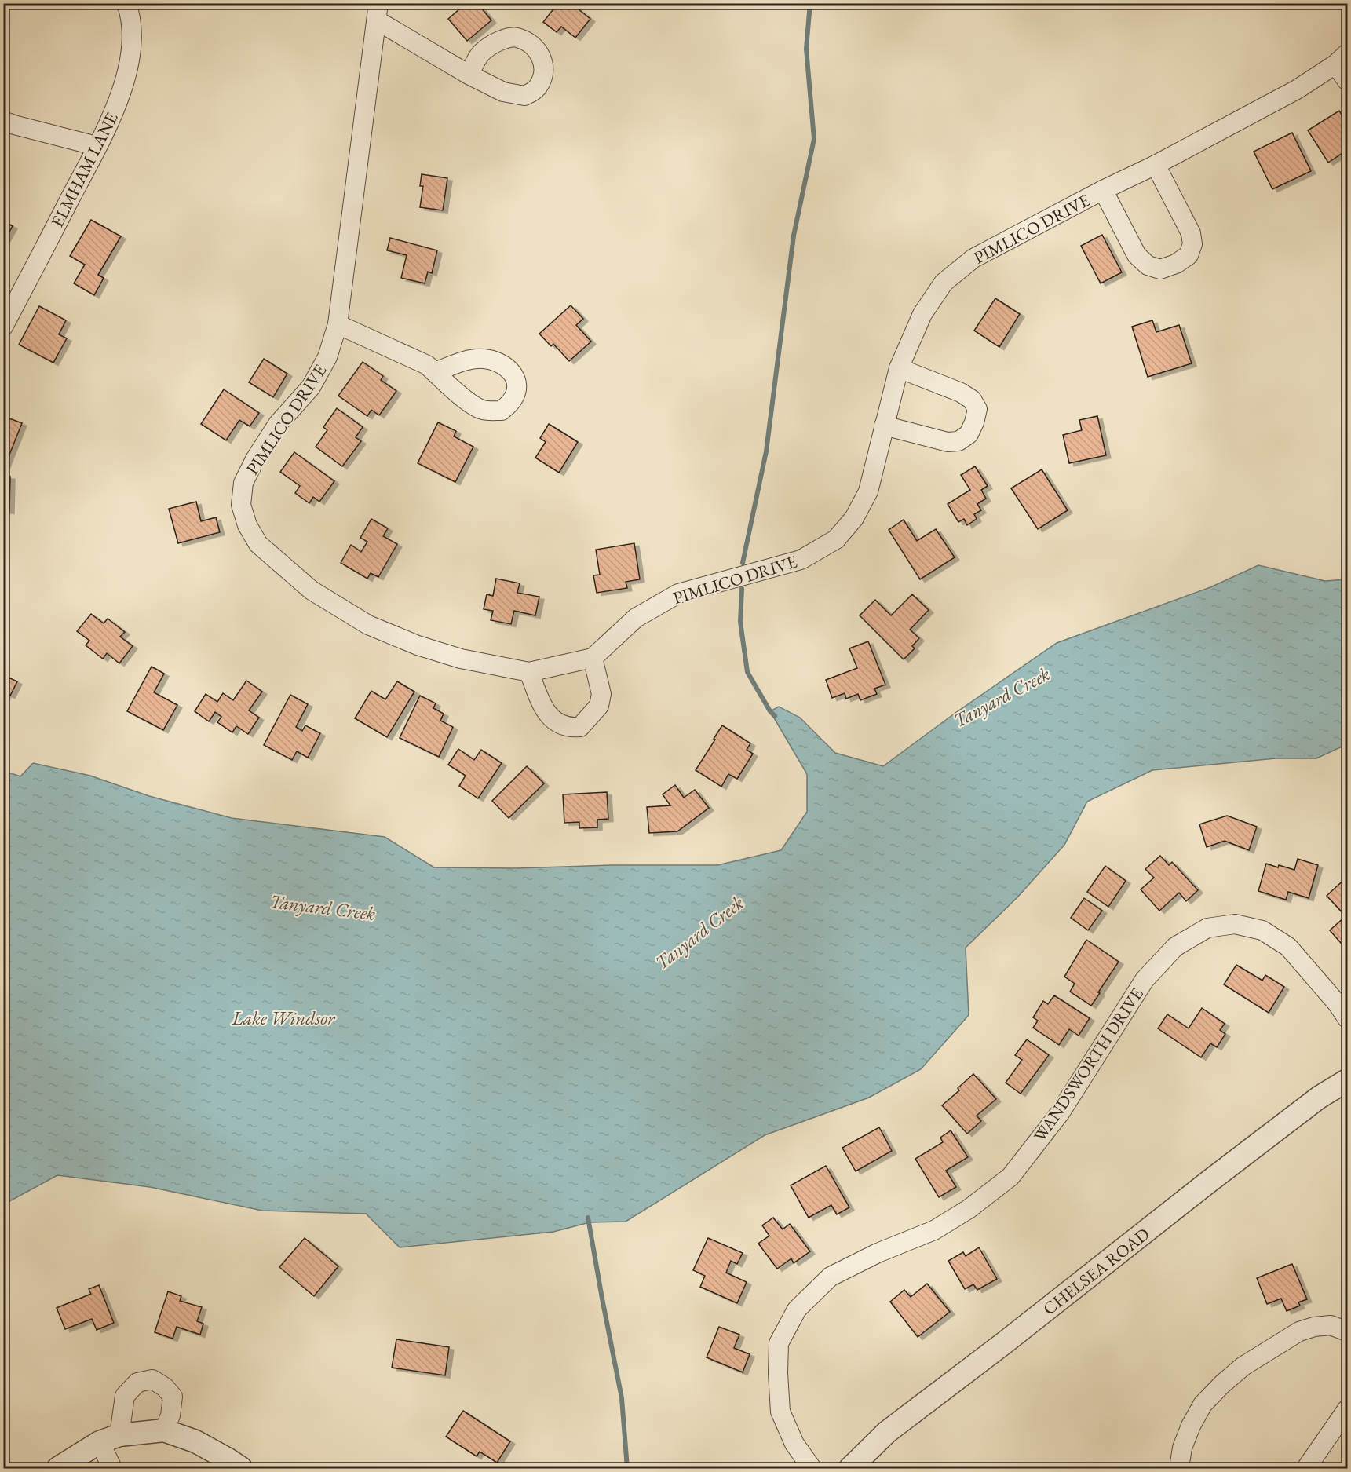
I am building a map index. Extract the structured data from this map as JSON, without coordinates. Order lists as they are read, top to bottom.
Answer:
{
  "streets": {
    "street": [
      "ELMHAM LANE",
      "PIMLICO DRIVE",
      "WANDSWORTH DRIVE",
      "CHELSEA ROAD"
    ]
  },
  "water": ["Tanyard Creek", "Lake Windsor"]
}
